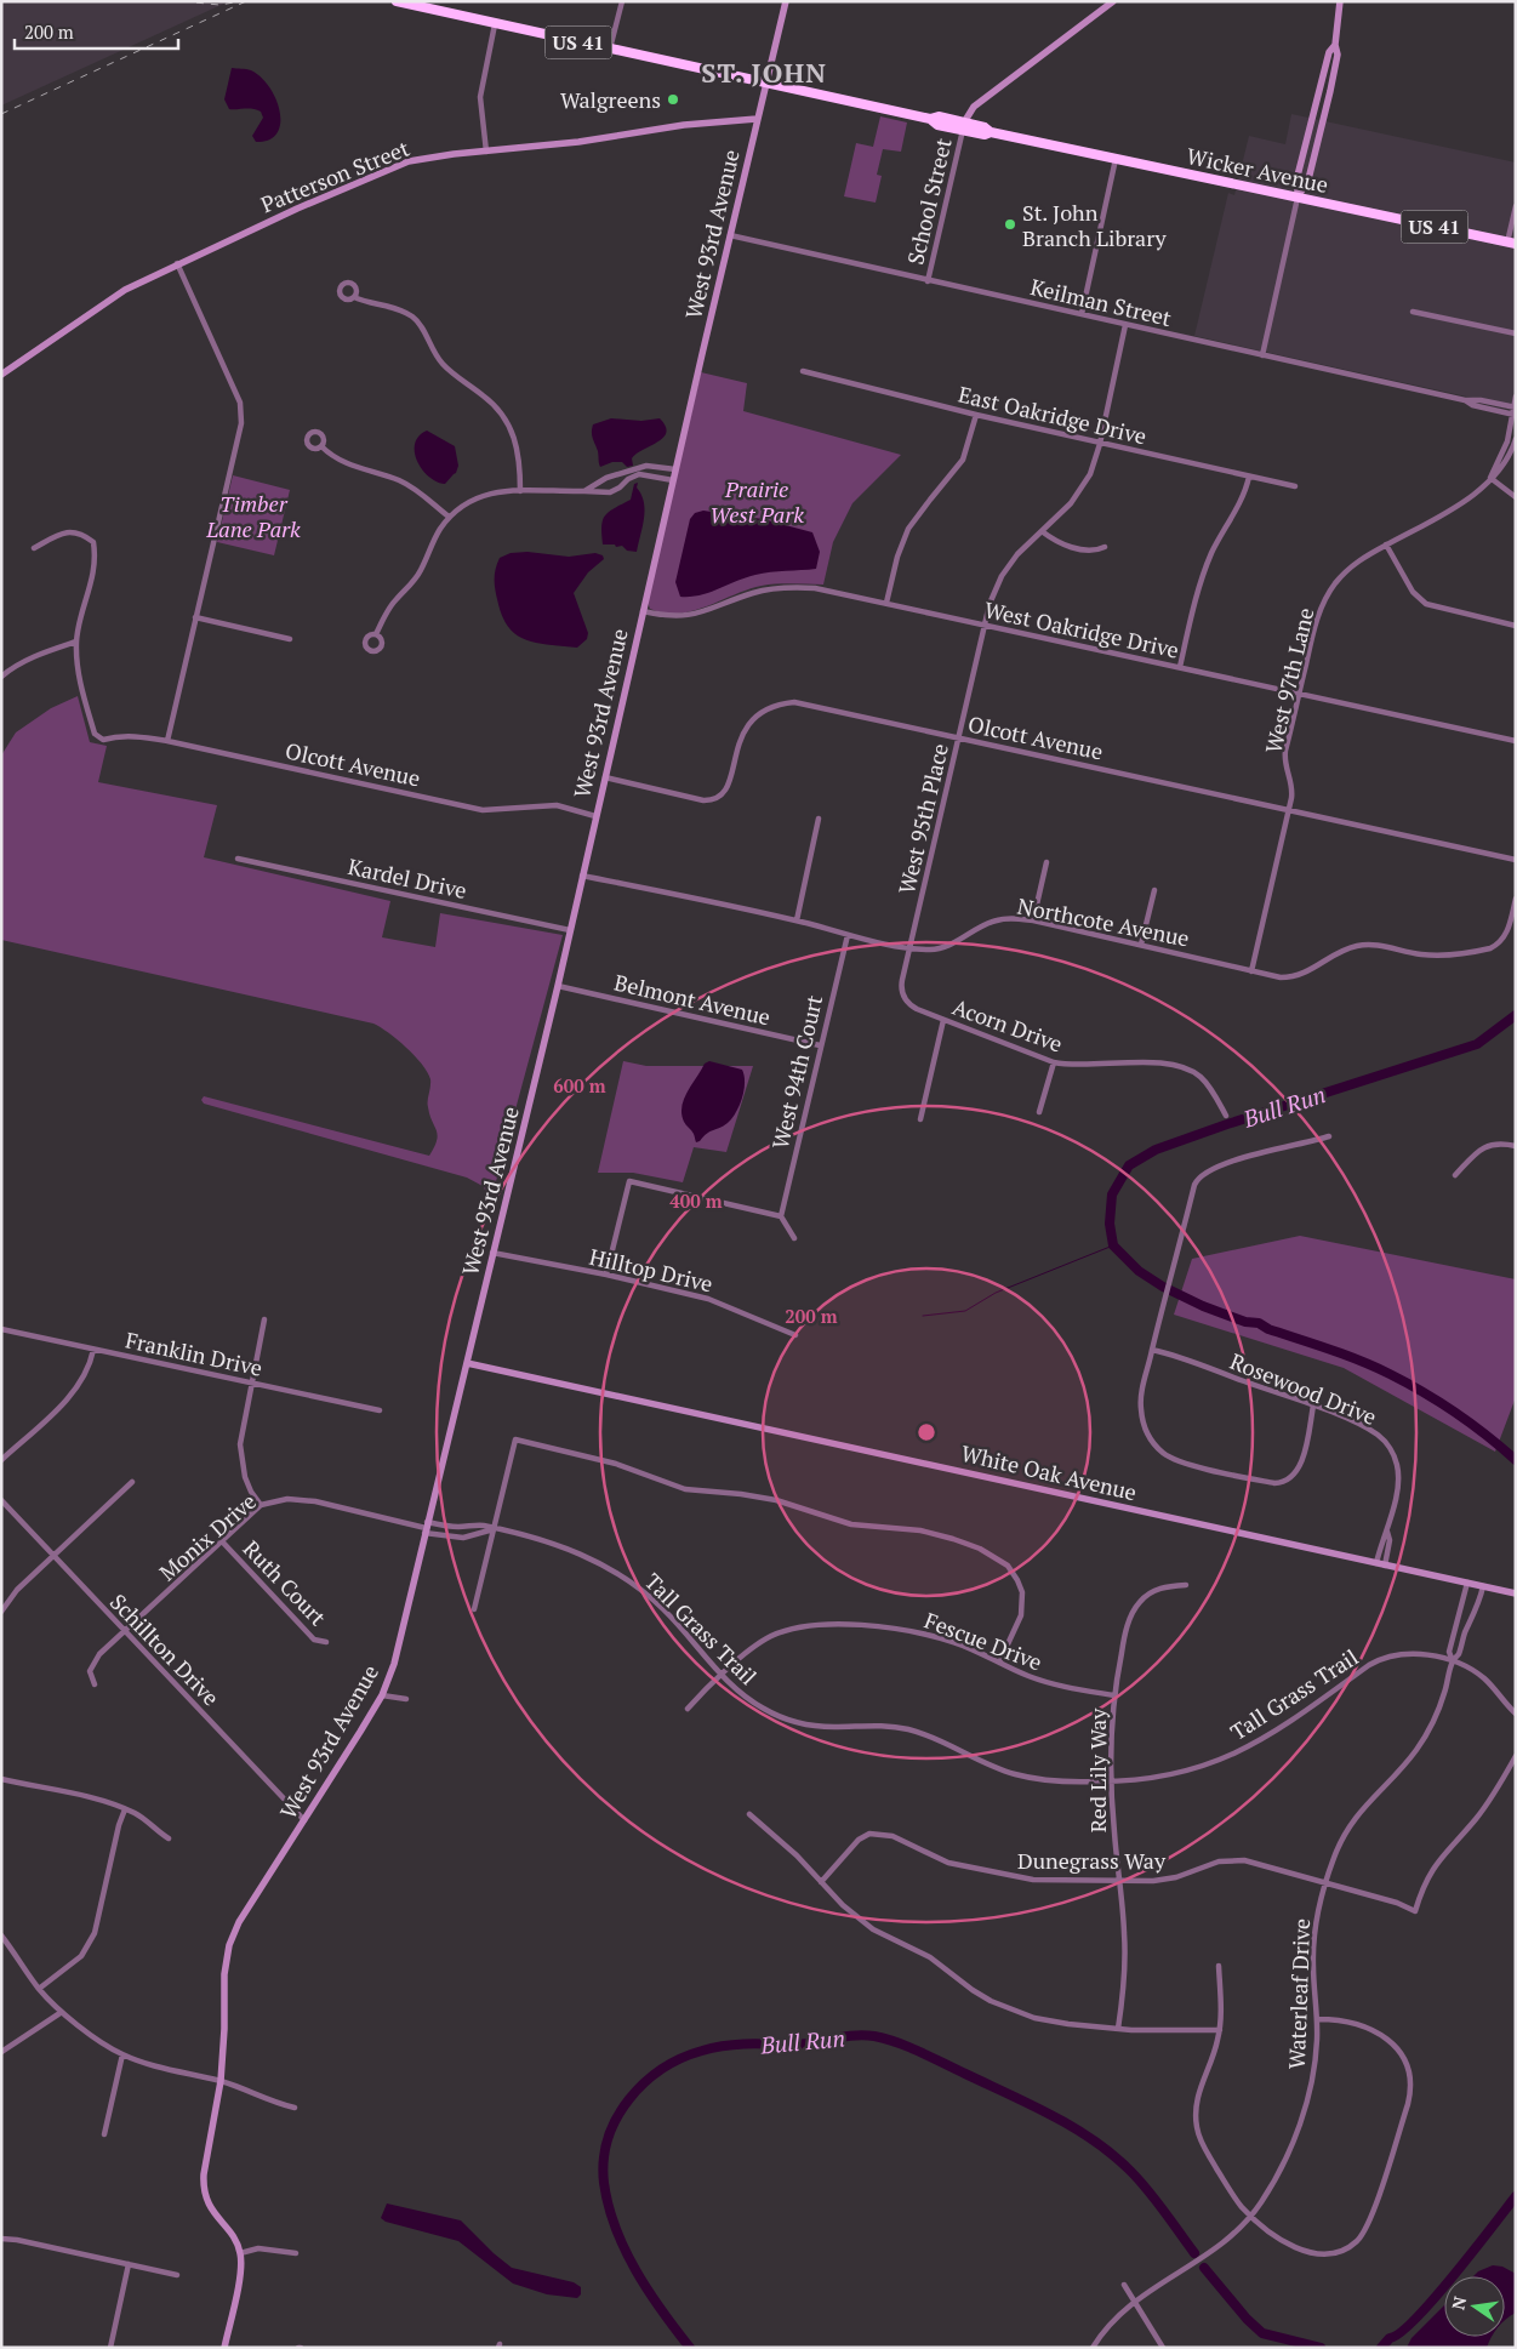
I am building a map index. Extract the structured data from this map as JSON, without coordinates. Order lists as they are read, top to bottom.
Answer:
{
  "streets": {
    "highway": ["US 41", "Wicker Avenue"],
    "street": [
      "Patterson Street",
      "School Street",
      "West 93rd Avenue",
      "Keilman Street",
      "East Oakridge Drive",
      "West Oakridge Drive",
      "West 97th Lane",
      "Olcott Avenue",
      "West 95th Place",
      "Kardel Drive",
      "Northcote Avenue",
      "Belmont Avenue",
      "Acorn Drive",
      "West 94th Court",
      "Hilltop Drive",
      "Franklin Drive",
      "Rosewood Drive",
      "White Oak Avenue",
      "Monix Drive",
      "Ruth Court",
      "Tall Grass Trail",
      "Fescue Drive",
      "Schillton Drive",
      "Red Lily Way",
      "Dunegrass Way",
      "Waterleaf Drive"
    ]
  },
  "crossings": [
    ["Wicker Avenue", "School Street"],
    ["Wicker Avenue", "West 93rd Avenue"],
    ["Patterson Street", "West 93rd Avenue"],
    ["School Street", "Keilman Street"],
    ["West 93rd Avenue", "Keilman Street"],
    ["West 93rd Avenue", "West Oakridge Drive"],
    ["West 93rd Avenue", "Olcott Avenue"],
    ["West 93rd Avenue", "Kardel Drive"],
    ["West 93rd Avenue", "Northcote Avenue"],
    ["West 93rd Avenue", "Belmont Avenue"],
    ["West 93rd Avenue", "Hilltop Drive"],
    ["West 93rd Avenue", "White Oak Avenue"],
    ["West 93rd Avenue", "Monix Drive"],
    ["West 93rd Avenue", "Tall Grass Trail"],
    ["West 93rd Avenue", "Schillton Drive"],
    ["Keilman Street", "West 97th Lane"],
    ["Keilman Street", "West 95th Place"],
    ["East Oakridge Drive", "West 95th Place"],
    ["West Oakridge Drive", "West 97th Lane"],
    ["West Oakridge Drive", "West 95th Place"],
    ["West 97th Lane", "Olcott Avenue"],
    ["West 97th Lane", "Northcote Avenue"],
    ["Olcott Avenue", "West 95th Place"],
    ["West 95th Place", "Northcote Avenue"],
    ["West 95th Place", "Acorn Drive"],
    ["Northcote Avenue", "West 94th Court"],
    ["Belmont Avenue", "West 94th Court"],
    ["Rosewood Drive", "White Oak Avenue"],
    ["White Oak Avenue", "Waterleaf Drive"],
    ["Monix Drive", "Ruth Court"],
    ["Monix Drive", "Tall Grass Trail"],
    ["Monix Drive", "Schillton Drive"],
    ["Tall Grass Trail", "Fescue Drive"],
    ["Tall Grass Trail", "Red Lily Way"],
    ["Tall Grass Trail", "Waterleaf Drive"],
    ["Fescue Drive", "Red Lily Way"],
    ["Red Lily Way", "Dunegrass Way"],
    ["Dunegrass Way", "Waterleaf Drive"]
  ],
  "districts": ["ST. JOHN"],
  "water": ["Bull Run"],
  "parks": ["Prairie West Park", "Timber Lane Park"],
  "places": ["Walgreens", "St. John Branch Library"],
  "scale_bar": "200 m",
  "north": "left",
  "rings": ["600 m", "400 m", "200 m"]
}
